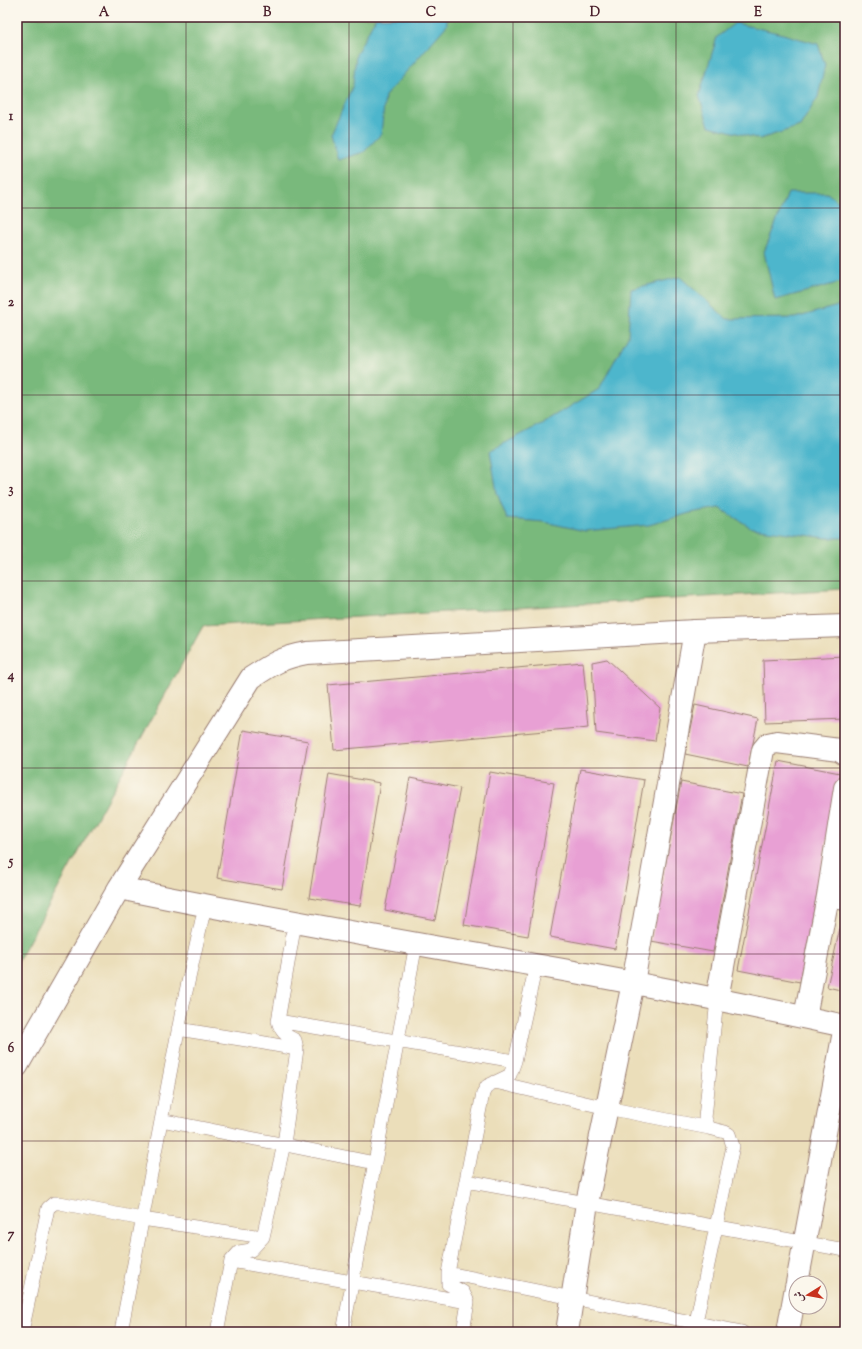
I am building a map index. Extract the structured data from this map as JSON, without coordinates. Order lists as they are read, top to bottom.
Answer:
{
  "north": "left",
  "grid": {
    "columns": [
      "A",
      "B",
      "C",
      "D",
      "E"
    ],
    "rows": [
      "1",
      "2",
      "3",
      "4",
      "5",
      "6",
      "7"
    ]
  }
}
